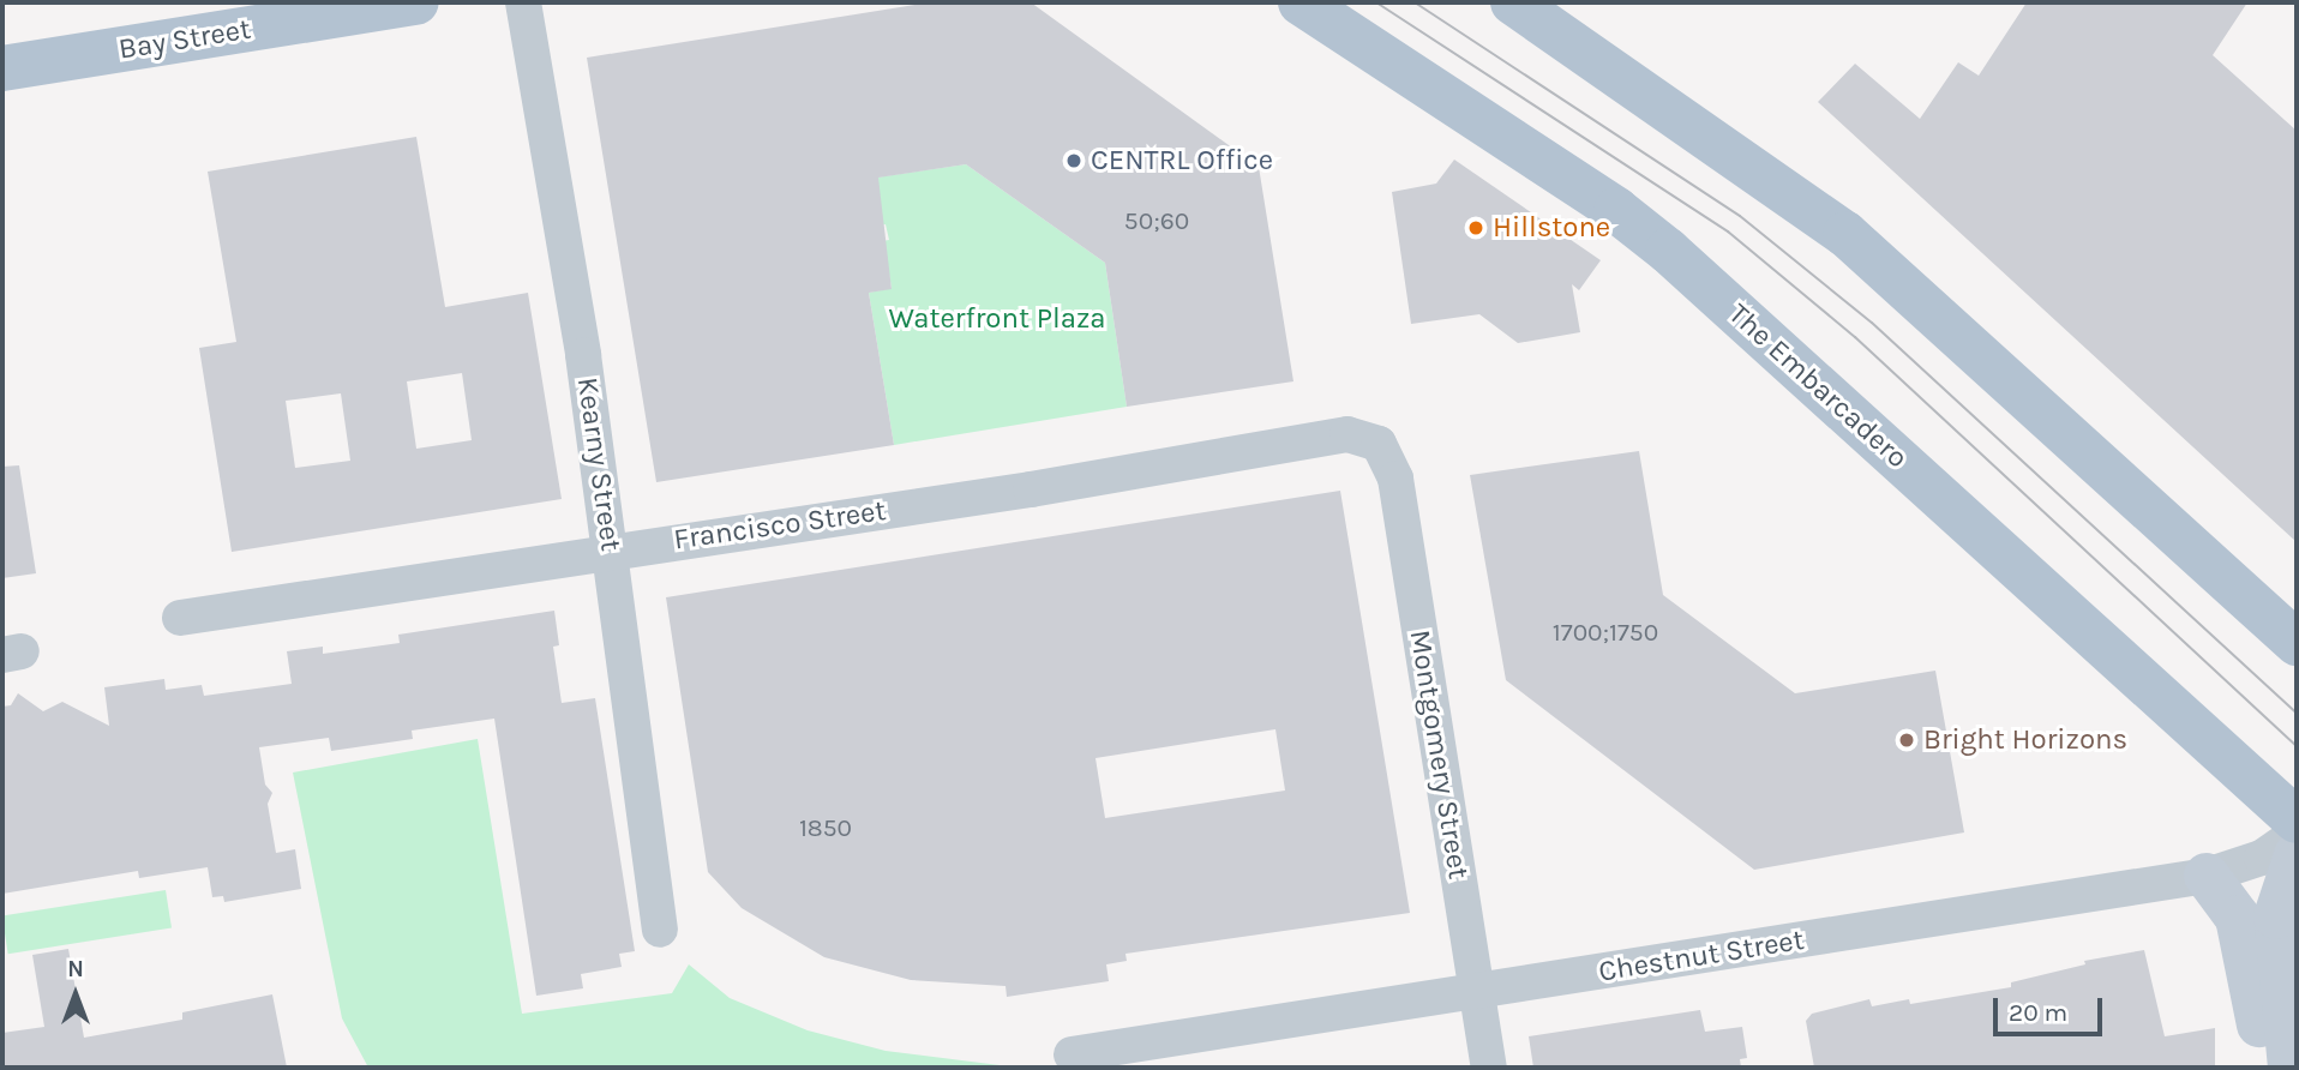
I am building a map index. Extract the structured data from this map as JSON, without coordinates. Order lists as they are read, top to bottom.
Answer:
{
  "streets": {
    "main road": ["Bay Street", "The Embarcadero"],
    "street": [
      "Kearny Street",
      "Francisco Street",
      "Montgomery Street",
      "Chestnut Street"
    ]
  },
  "crossings": [
    ["Kearny Street", "Francisco Street"],
    ["Francisco Street", "Montgomery Street"],
    ["Montgomery Street", "Chestnut Street"]
  ],
  "parks": ["Waterfront Plaza"],
  "places": ["CENTRL Office", "Hillstone", "Bright Horizons"],
  "house_numbers": ["50;60", "1700;1750", "1850"],
  "scale_bar": "20 m",
  "north": "top"
}
